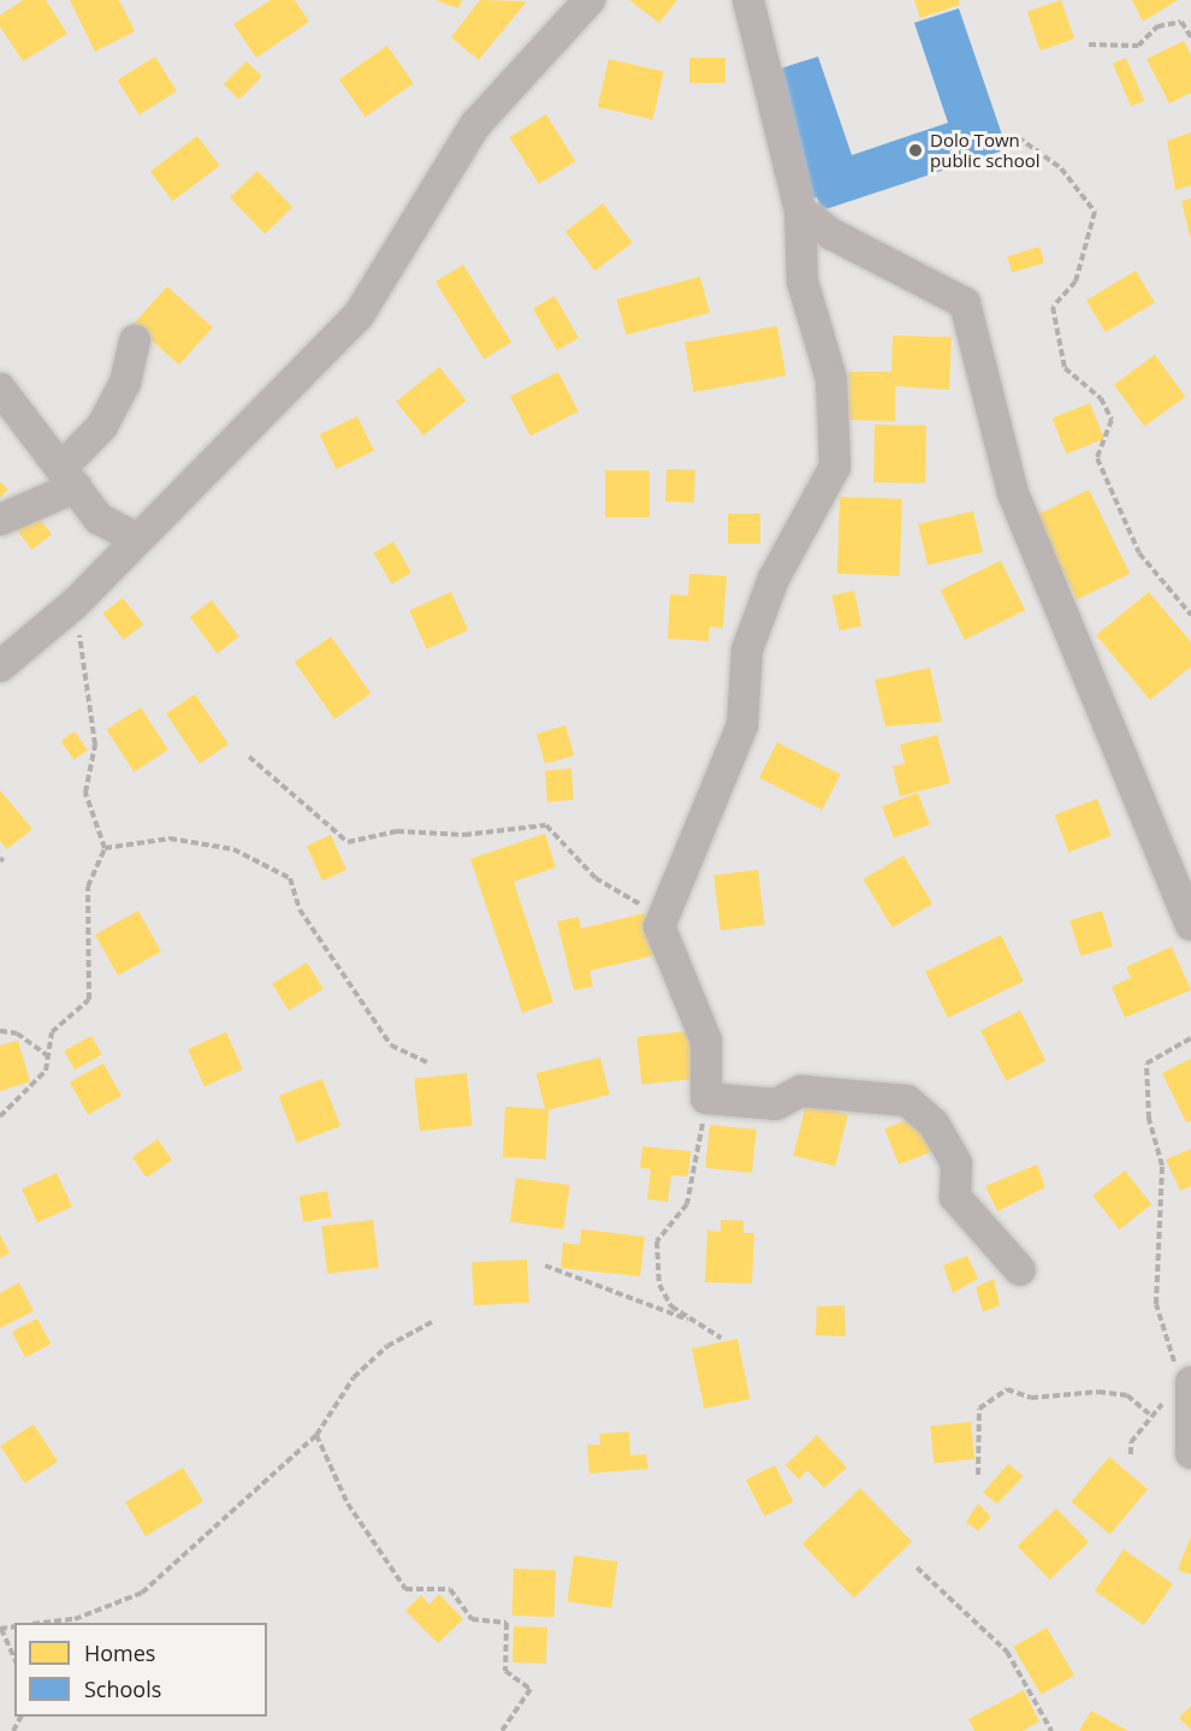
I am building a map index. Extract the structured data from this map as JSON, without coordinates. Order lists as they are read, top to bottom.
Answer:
{
  "places": ["Dolo Town public school"],
  "legend": ["Homes", "Schools"]
}
